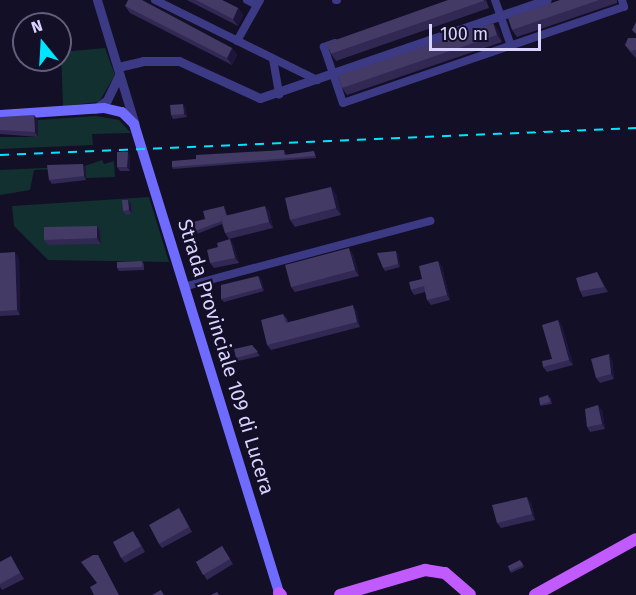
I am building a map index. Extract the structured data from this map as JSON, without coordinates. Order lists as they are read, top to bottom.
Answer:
{
  "streets": {
    "main road": ["Strada Provinciale 109 di Lucera"]
  },
  "scale_bar": "100 m",
  "north": "top"
}
